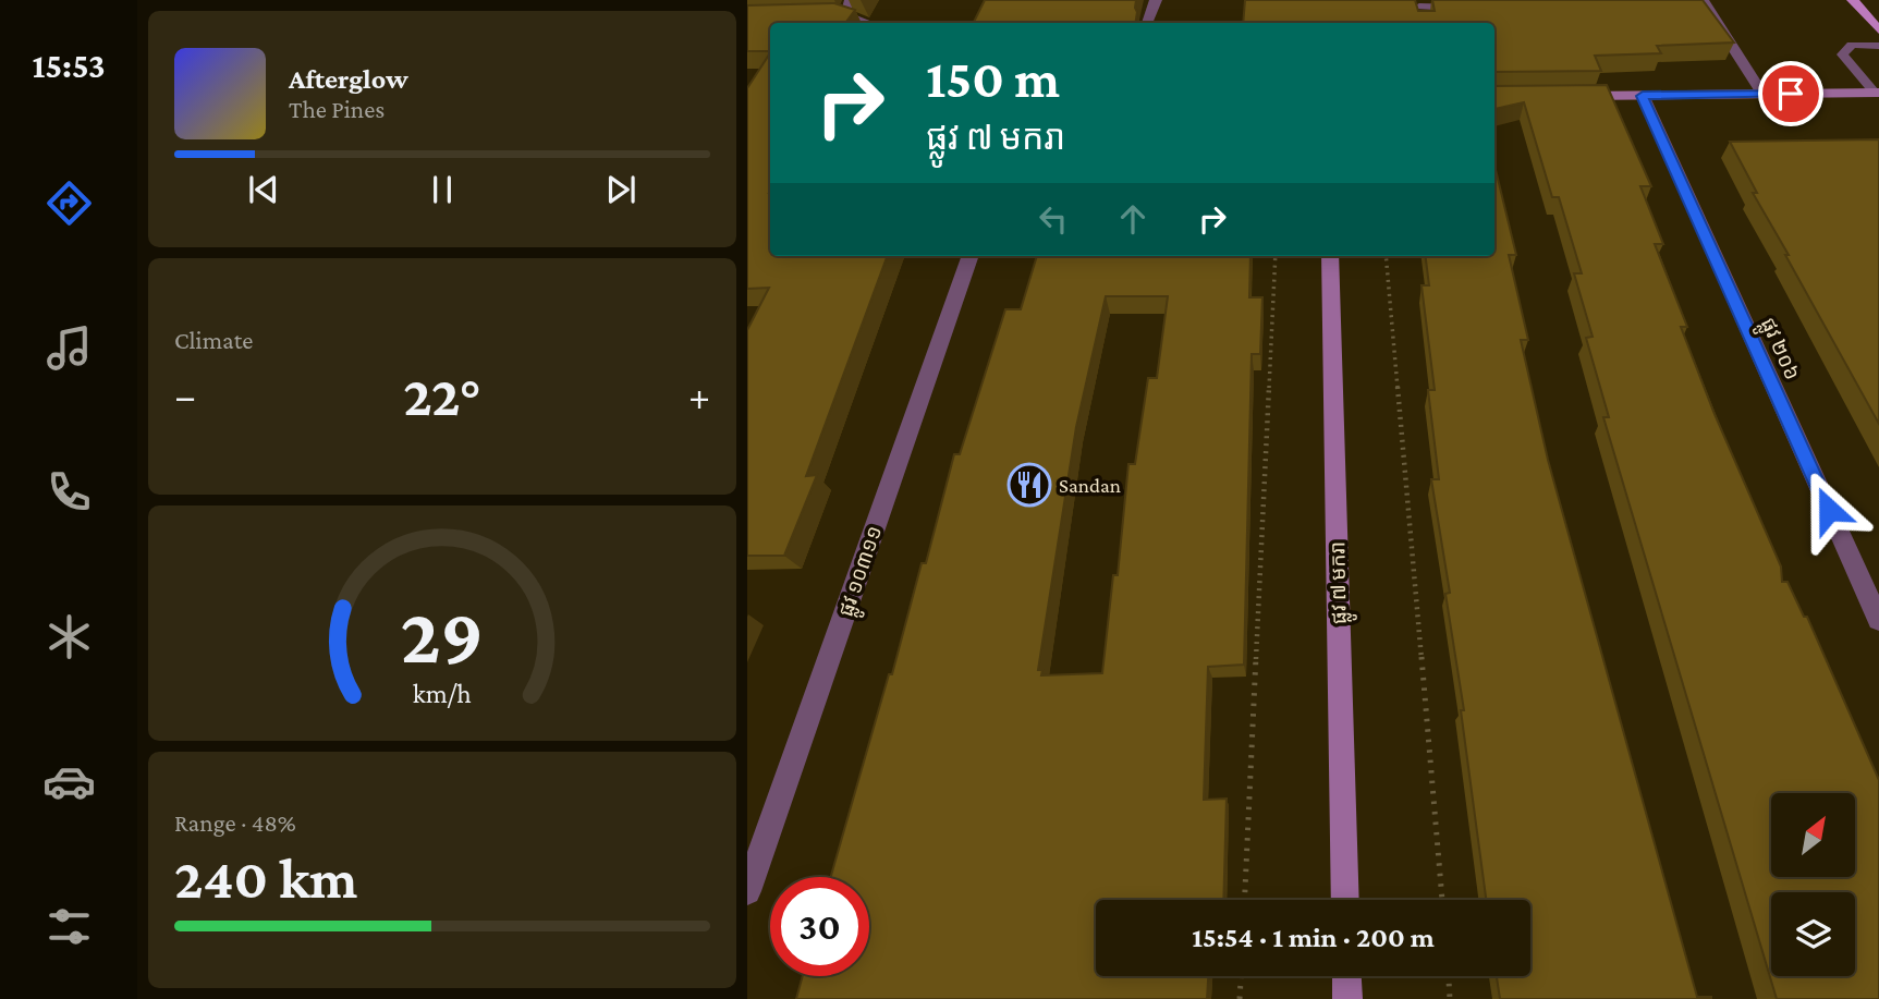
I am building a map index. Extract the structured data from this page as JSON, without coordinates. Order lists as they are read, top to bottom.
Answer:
{
  "streets": {
    "main road": ["ផ្លូវ ៧ មករា"],
    "street": ["ផ្លូវ ២០៦", "ផ្លូវ ១០៣១១"]
  },
  "places": {
    "restaurant": ["Sandan"]
  },
  "north": "top right",
  "page": {
    "tabs": "15:53",
    "turn": ["150 m", "ផ្លូវ ៧ មករា"],
    "song": ["Afterglow", "The Pines"],
    "tile": [
      "Climate",
      ["Range · 48%", "240 km"]
    ],
    "heat": ["−", "22°", "+"],
    "limit": "30",
    "trip": "15:54 · 1 min · 200 m",
    "gauge": ["29", "km/h"]
  }
}
